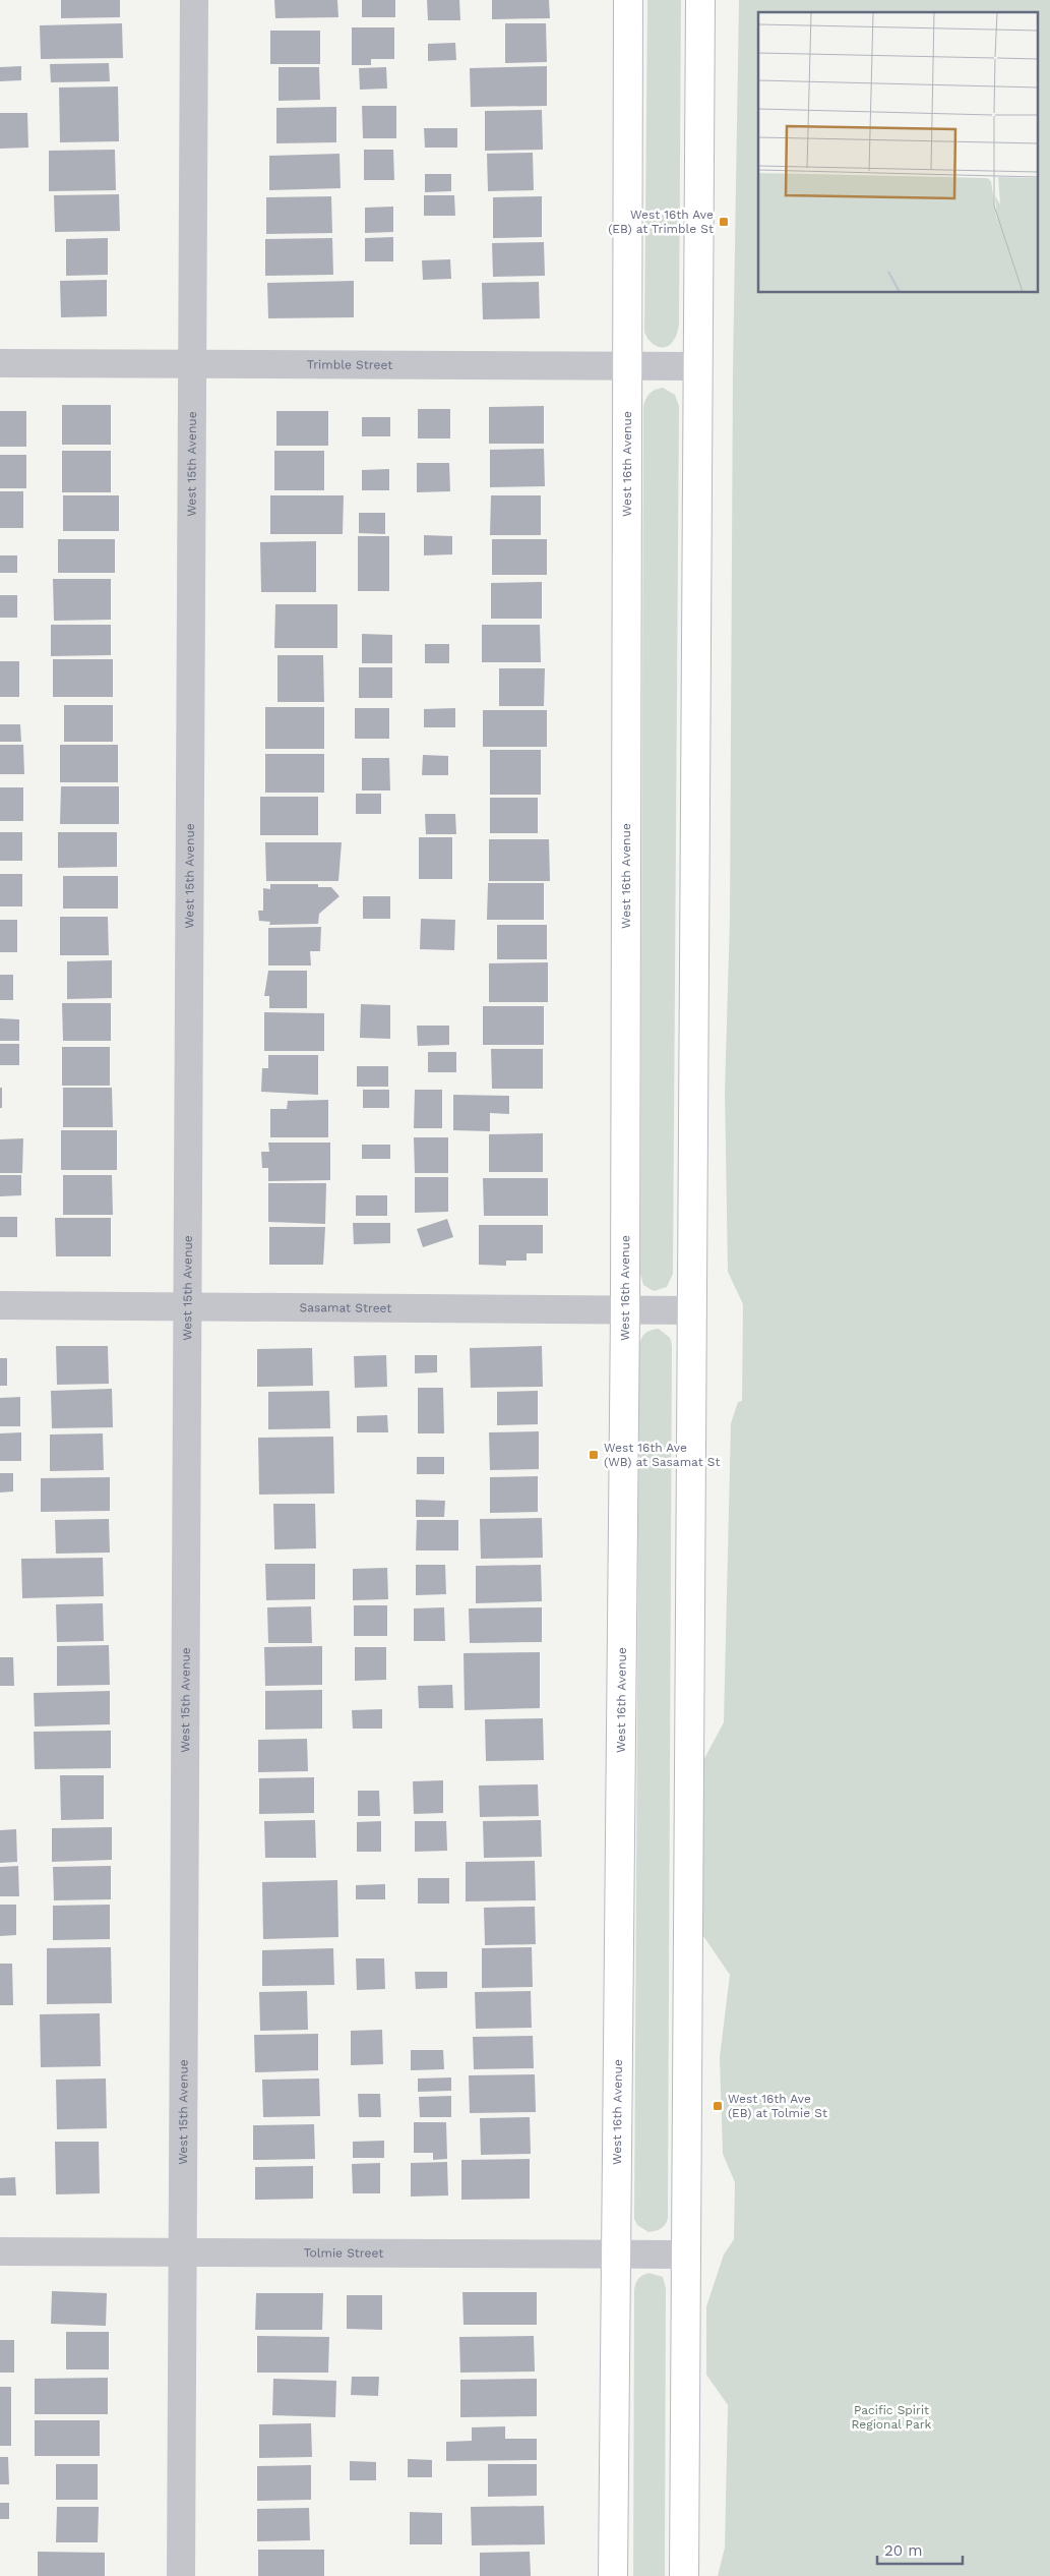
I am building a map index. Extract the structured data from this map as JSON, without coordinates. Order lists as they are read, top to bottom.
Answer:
{
  "streets": {
    "main road": ["West 16th Avenue"],
    "street": [
      "Trimble Street",
      "West 15th Avenue",
      "Sasamat Street",
      "Tolmie Street"
    ]
  },
  "crossings": [
    ["Trimble Street", "West 15th Avenue"],
    ["Trimble Street", "West 16th Avenue"],
    ["West 15th Avenue", "Sasamat Street"],
    ["West 15th Avenue", "Tolmie Street"],
    ["West 16th Avenue", "Sasamat Street"],
    ["West 16th Avenue", "Tolmie Street"]
  ],
  "parks": ["Pacific Spirit Regional Park"],
  "places": {
    "transit": ["West 16th Ave (EB) at Trimble St", "West 16th Ave (WB) at Sasamat St", "West 16th Ave (EB) at Tolmie St"]
  },
  "scale_bar": "20 m"
}
